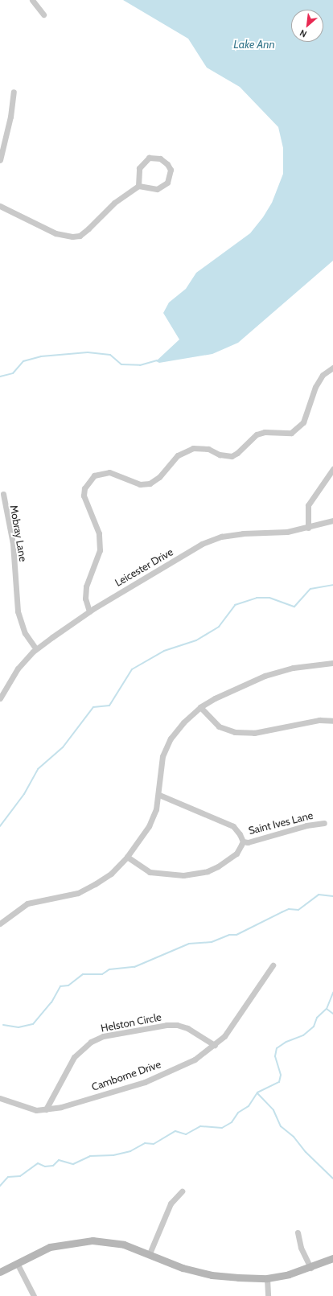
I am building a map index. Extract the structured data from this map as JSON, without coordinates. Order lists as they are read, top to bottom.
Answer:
{
  "streets": {
    "street": [
      "Mobray Lane",
      "Leicester Drive",
      "Saint Ives Lane",
      "Helston Circle",
      "Camborne Drive"
    ]
  },
  "crossings": [
    ["Mobray Lane", "Leicester Drive"],
    ["Helston Circle", "Camborne Drive"]
  ],
  "water": ["Lake Ann"],
  "north": "bottom left"
}
